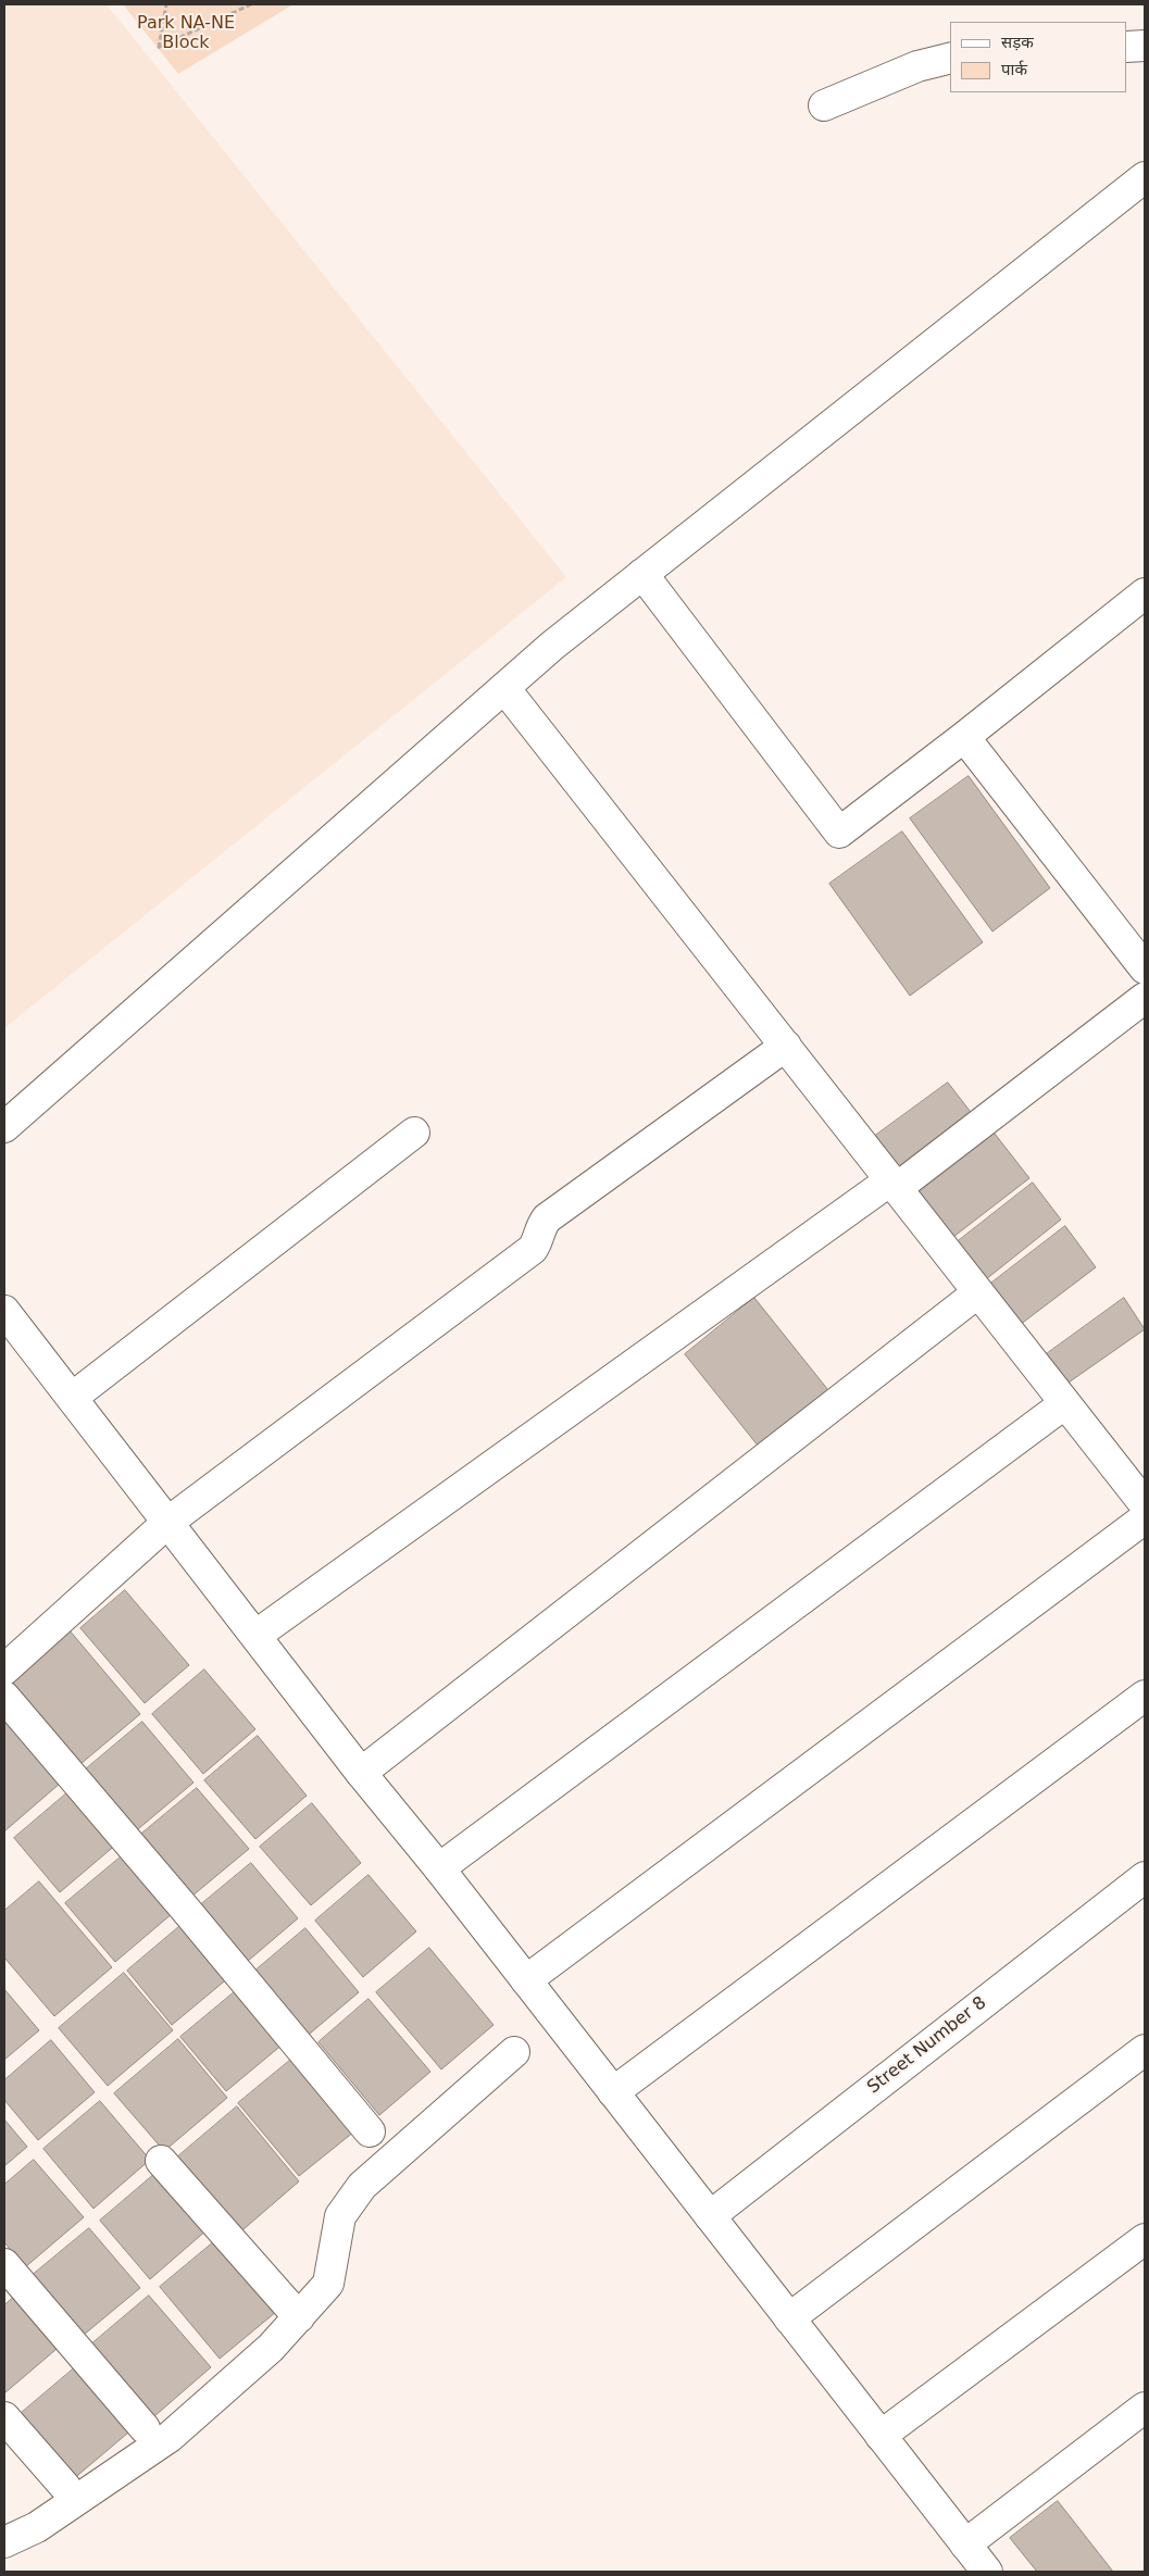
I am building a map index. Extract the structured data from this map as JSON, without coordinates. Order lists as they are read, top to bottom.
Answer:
{
  "streets": {
    "street": ["Street Number 8"]
  },
  "parks": ["Park NA-NE Block"],
  "legend": ["सड़क", "पार्क"]
}
